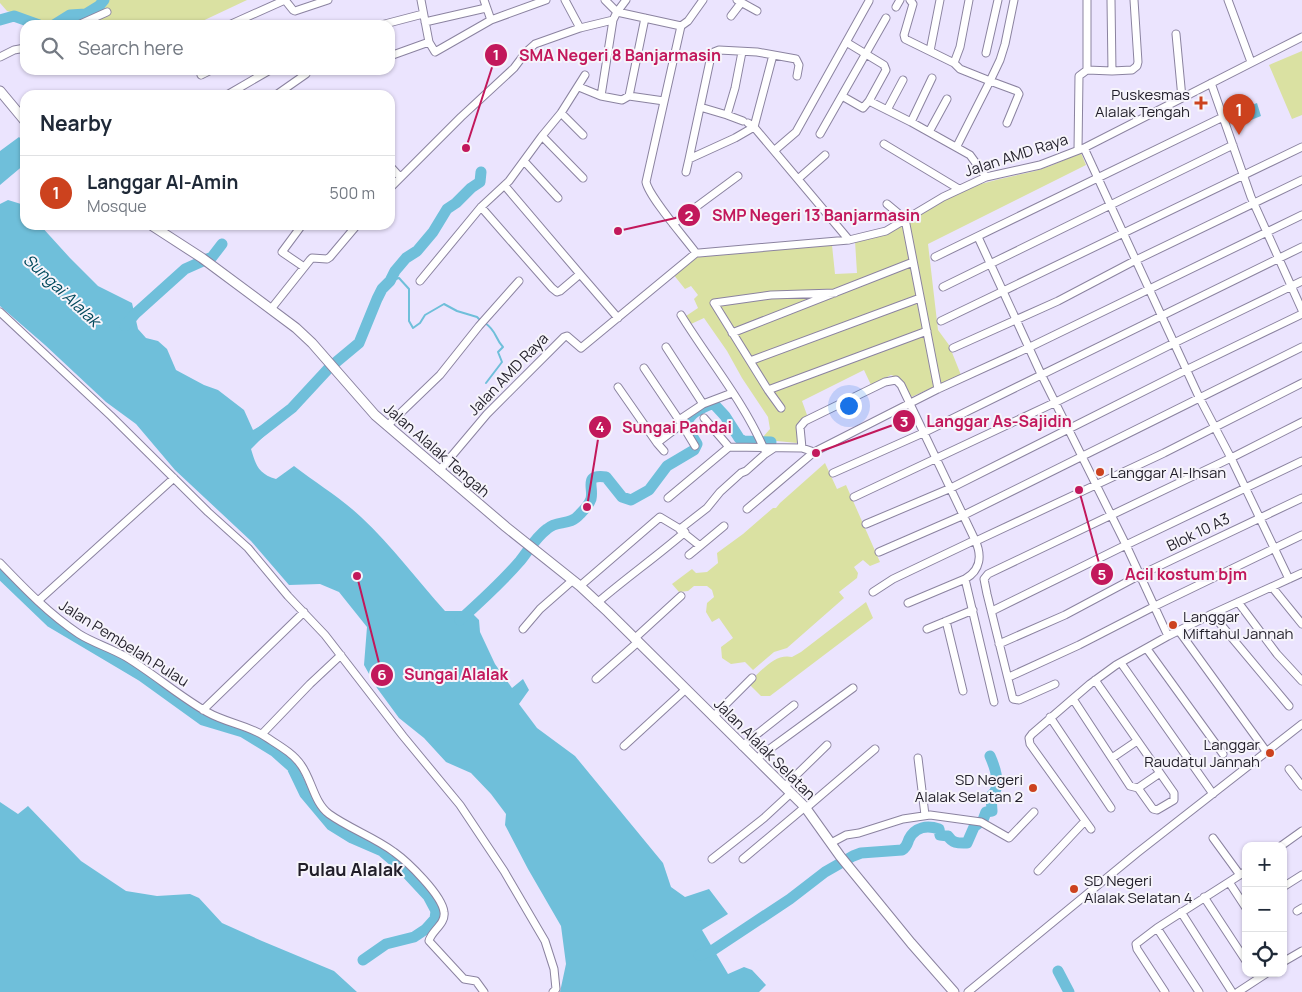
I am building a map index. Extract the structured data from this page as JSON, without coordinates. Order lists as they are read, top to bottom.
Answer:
{
  "streets": {
    "street": [
      "Jalan AMD Raya",
      "Jalan Alalak Tengah",
      "Blok 10 A3",
      "Jalan Pembelah Pulau",
      "Jalan Alalak Selatan"
    ]
  },
  "crossings": [
    ["Jalan AMD Raya", "Jalan Alalak Tengah"],
    ["Jalan Alalak Tengah", "Jalan Alalak Selatan"]
  ],
  "districts": ["Pulau Alalak"],
  "water": ["Sungai Alalak"],
  "places": {
    "health": ["Puskesmas Alalak Tengah"],
    "other": [
      "SMA Negeri 8 Banjarmasin",
      "SMP Negeri 13 Banjarmasin",
      "Langgar As-Sajidin",
      "Langgar Al-Ihsan",
      "Acil kostum bjm",
      "Sungai Pandai",
      "Sungai Alalak",
      "Langgar Miftahul Jannah",
      "Langgar Raudatul Jannah",
      "SD Negeri Alalak Selatan 2",
      "SD Negeri Alalak Selatan 4"
    ]
  },
  "page": {
    "search": "Search here",
    "heading": "Nearby",
    "pins": "1",
    "list": [
      {
        "mark": "1",
        "name": "Langgar Al-Amin",
        "note": "Mosque",
        "value": "500 m"
      }
    ],
    "map_buttons": ["+", "−"]
  }
}
